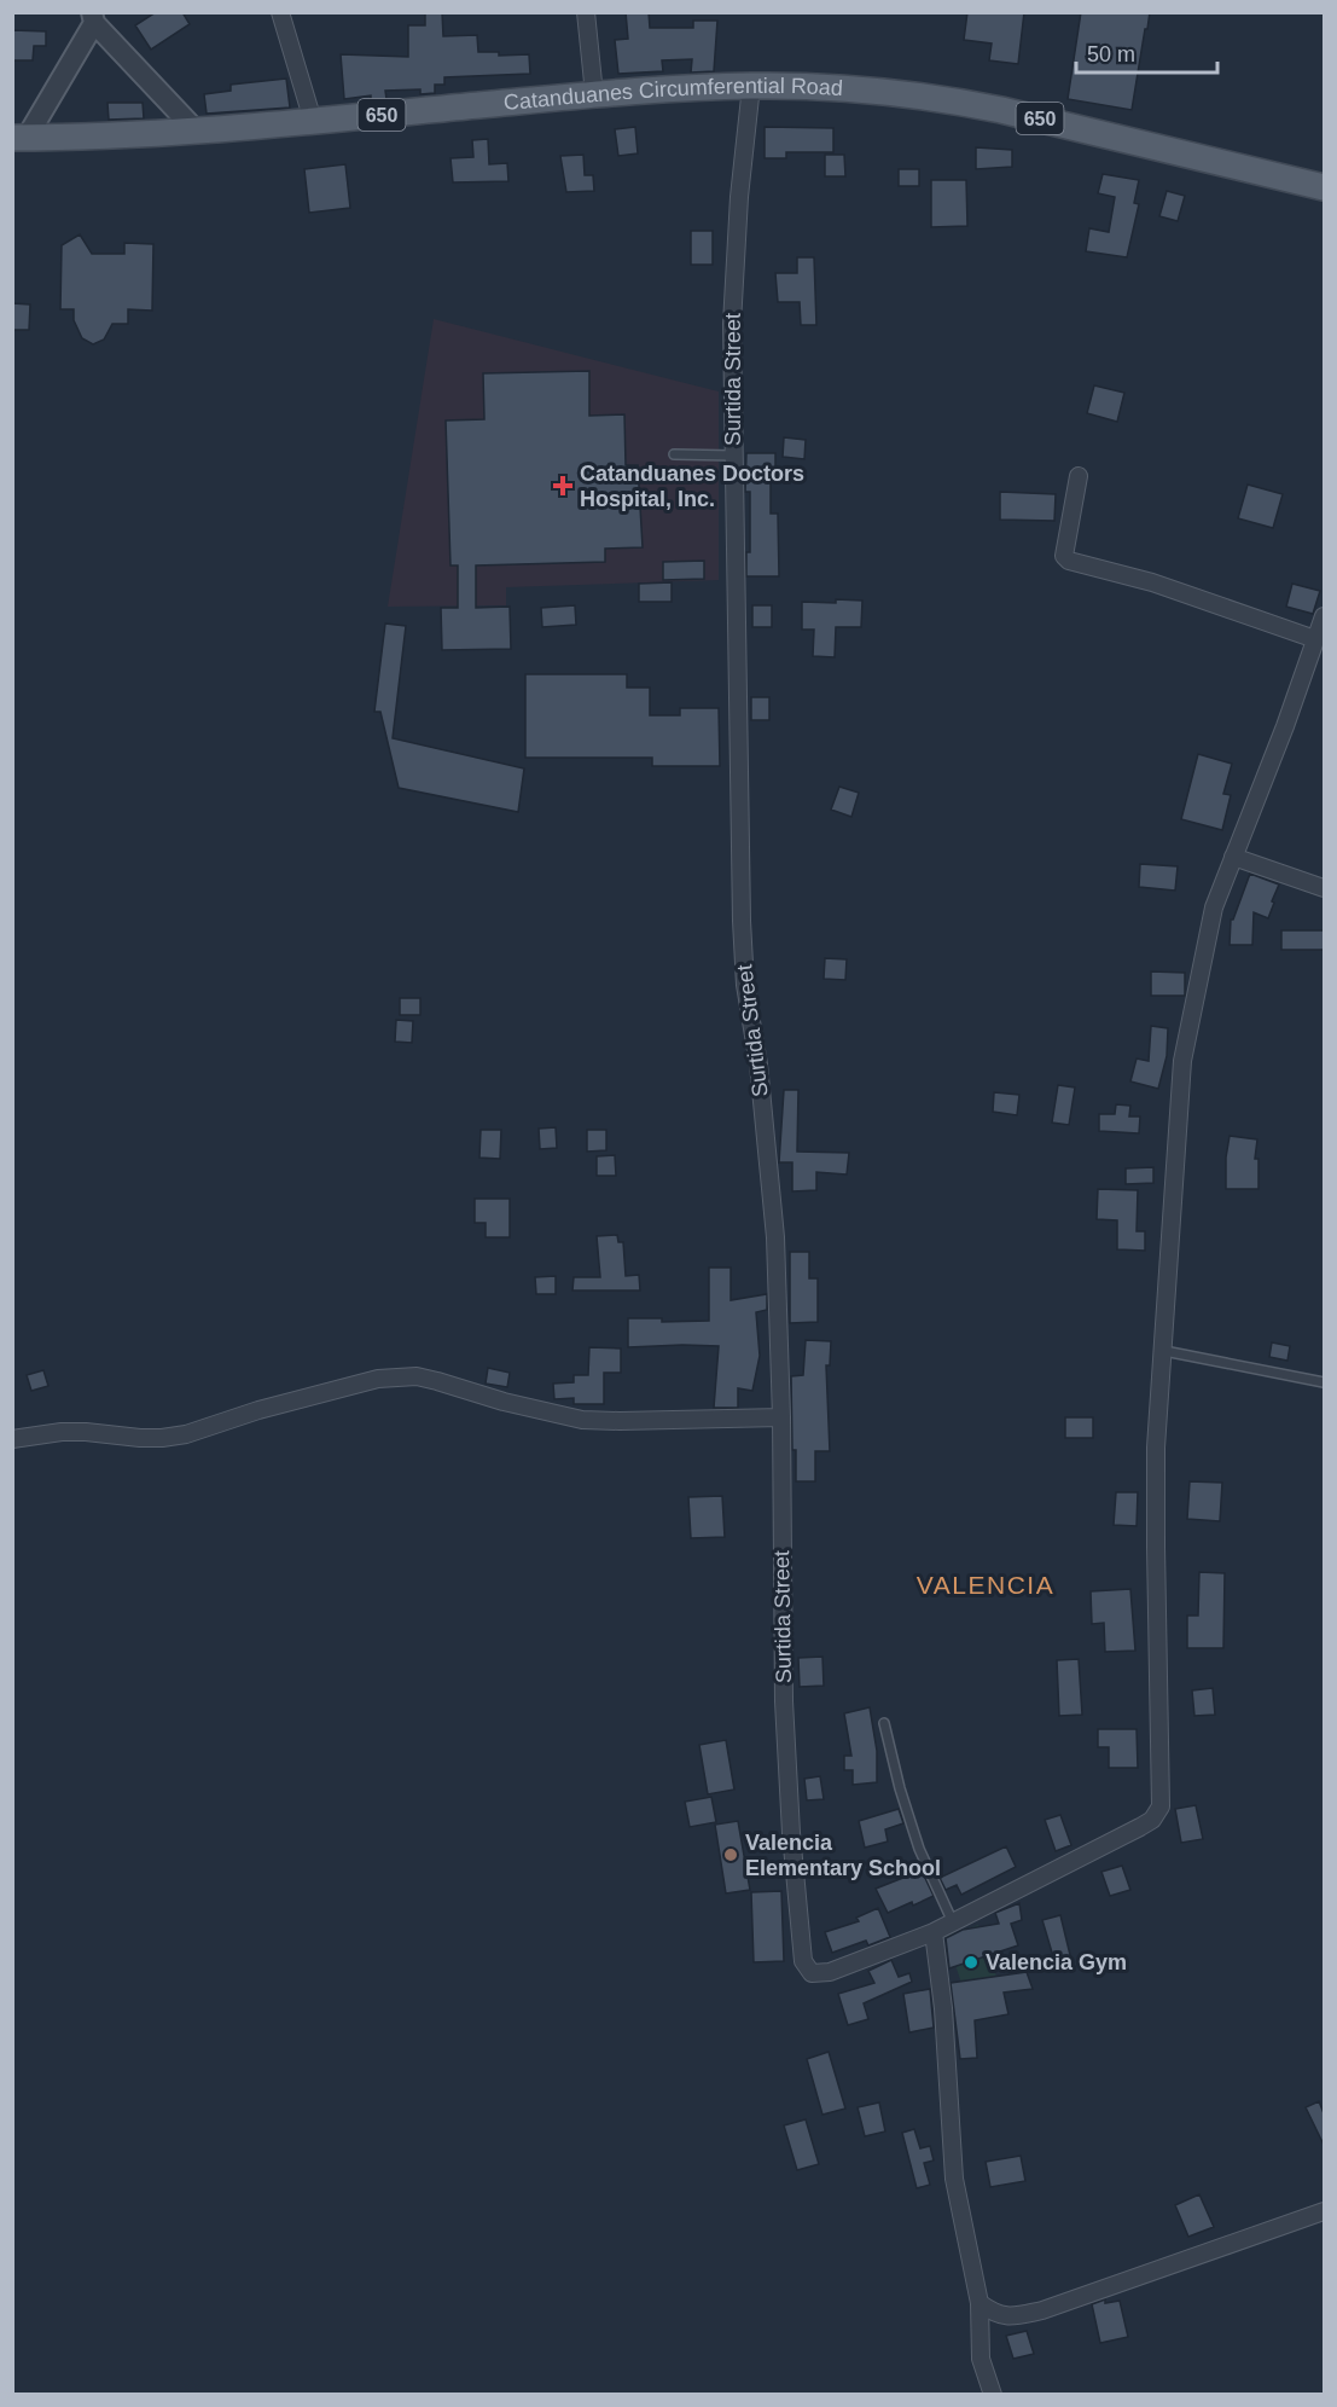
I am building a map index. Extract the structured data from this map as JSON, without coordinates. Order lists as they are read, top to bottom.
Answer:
{
  "streets": {
    "main road": ["Catanduanes Circumferential Road", "650"],
    "street": ["Surtida Street"]
  },
  "crossings": [
    ["Catanduanes Circumferential Road", "Surtida Street"]
  ],
  "districts": ["VALENCIA"],
  "places": {
    "health": ["Catanduanes Doctors Hospital, Inc."],
    "other": ["Valencia Elementary School", "Valencia Gym"]
  },
  "scale_bar": "50 m"
}
